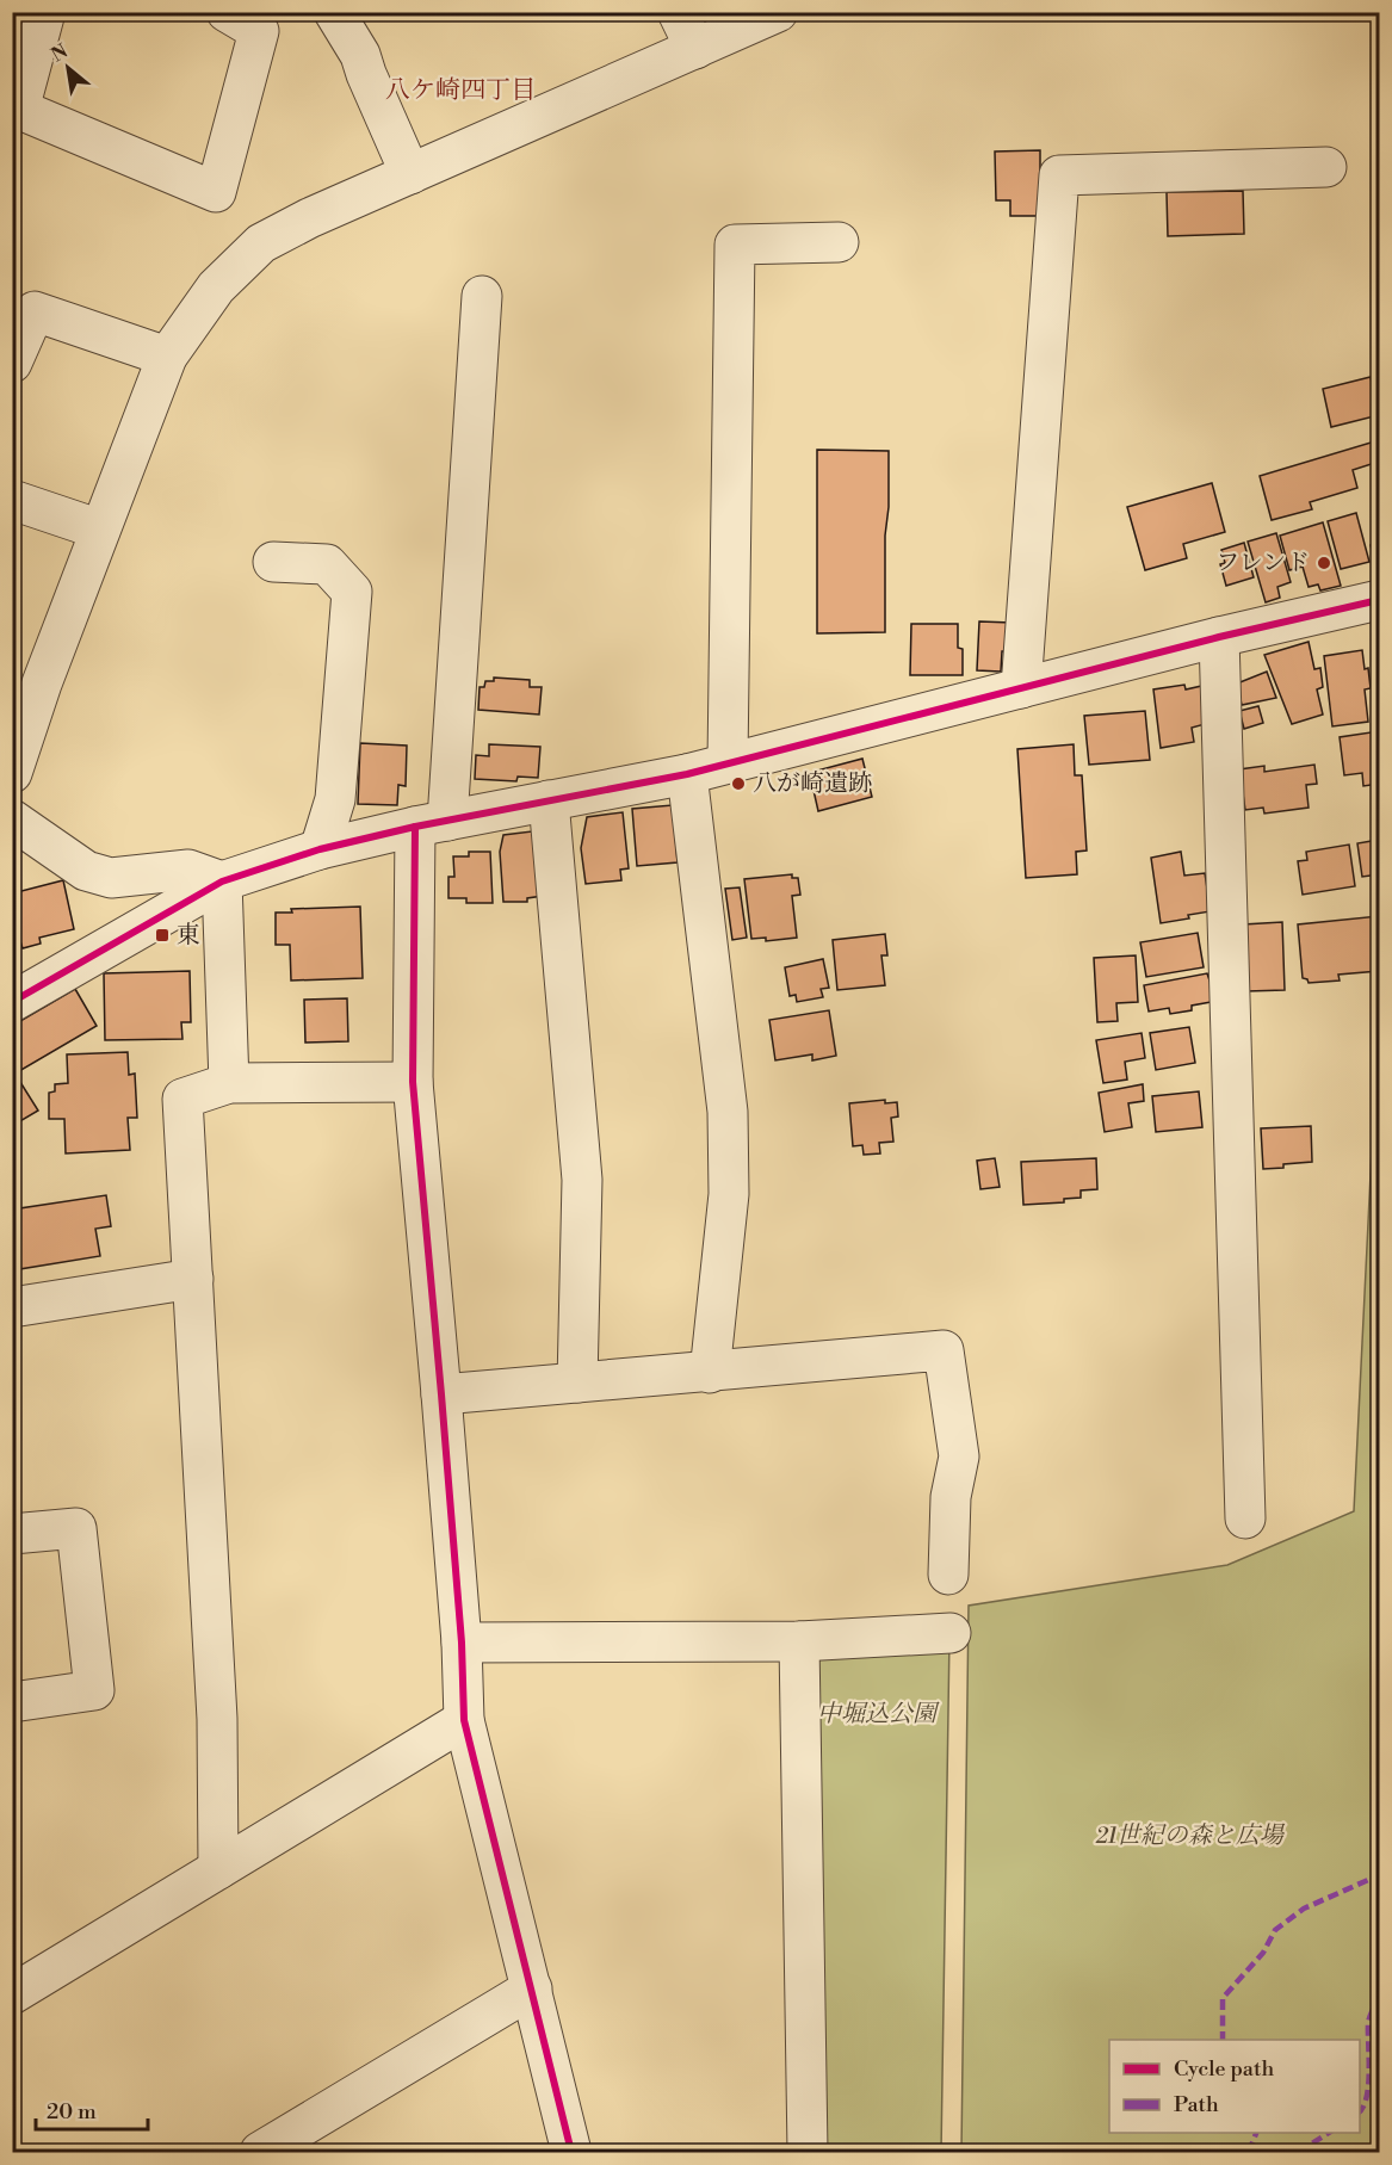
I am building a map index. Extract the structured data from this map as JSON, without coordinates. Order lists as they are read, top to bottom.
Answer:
{
  "districts": ["八ケ崎四丁目"],
  "parks": ["中堀込公園", "21世紀の森と広場"],
  "places": {
    "other": ["フレンド", "八が崎遺跡"],
    "transit": ["東"]
  },
  "legend": ["Cycle path", "Path"],
  "scale_bar": "20 m",
  "north": "top left"
}
